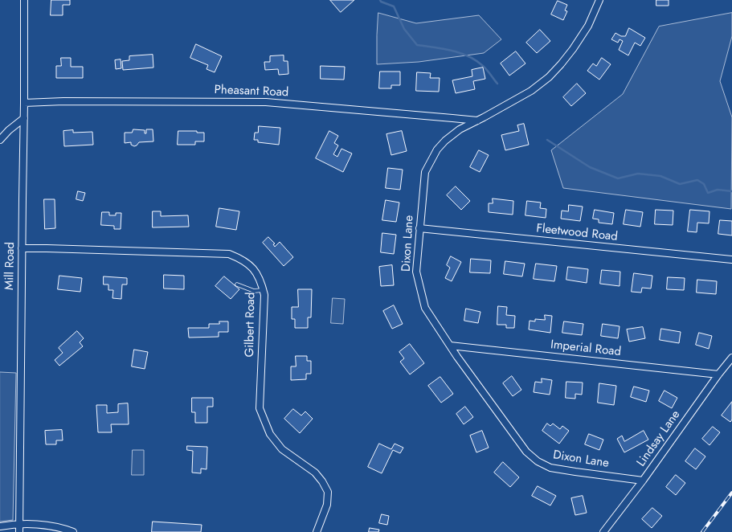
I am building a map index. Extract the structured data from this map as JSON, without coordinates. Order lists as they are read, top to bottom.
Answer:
{
  "streets": {
    "street": [
      "Pheasant Road",
      "Fleetwood Road",
      "Dixon Lane",
      "Mill Road",
      "Gilbert Road",
      "Imperial Road",
      "Lindsay Lane"
    ]
  },
  "crossings": [
    ["Pheasant Road", "Dixon Lane"],
    ["Pheasant Road", "Mill Road"],
    ["Fleetwood Road", "Dixon Lane"],
    ["Dixon Lane", "Imperial Road"],
    ["Dixon Lane", "Lindsay Lane"],
    ["Mill Road", "Gilbert Road"],
    ["Imperial Road", "Lindsay Lane"]
  ]
}
